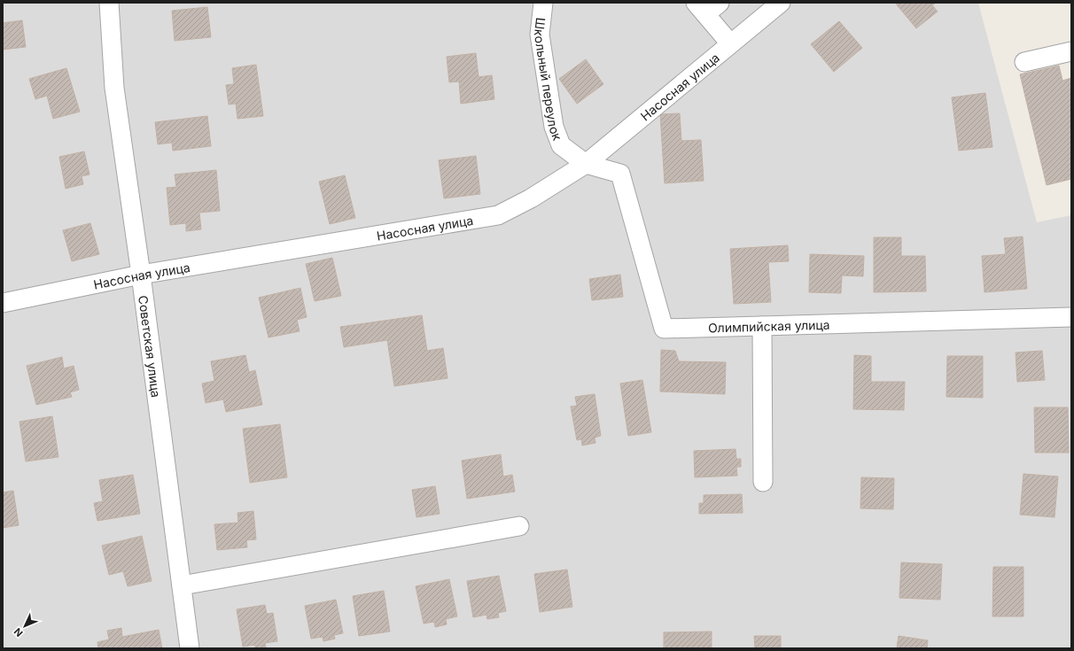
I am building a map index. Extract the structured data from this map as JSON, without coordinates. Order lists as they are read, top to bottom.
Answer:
{
  "streets": {
    "street": [
      "Школьный переулок",
      "Насосная улица",
      "Олимпийская улица",
      "Советская улица"
    ]
  },
  "crossings": [
    ["Школьный переулок", "Насосная улица"],
    ["Школьный переулок", "Олимпийская улица"],
    ["Насосная улица", "Олимпийская улица"],
    ["Насосная улица", "Советская улица"]
  ],
  "north": "bottom left"
}
